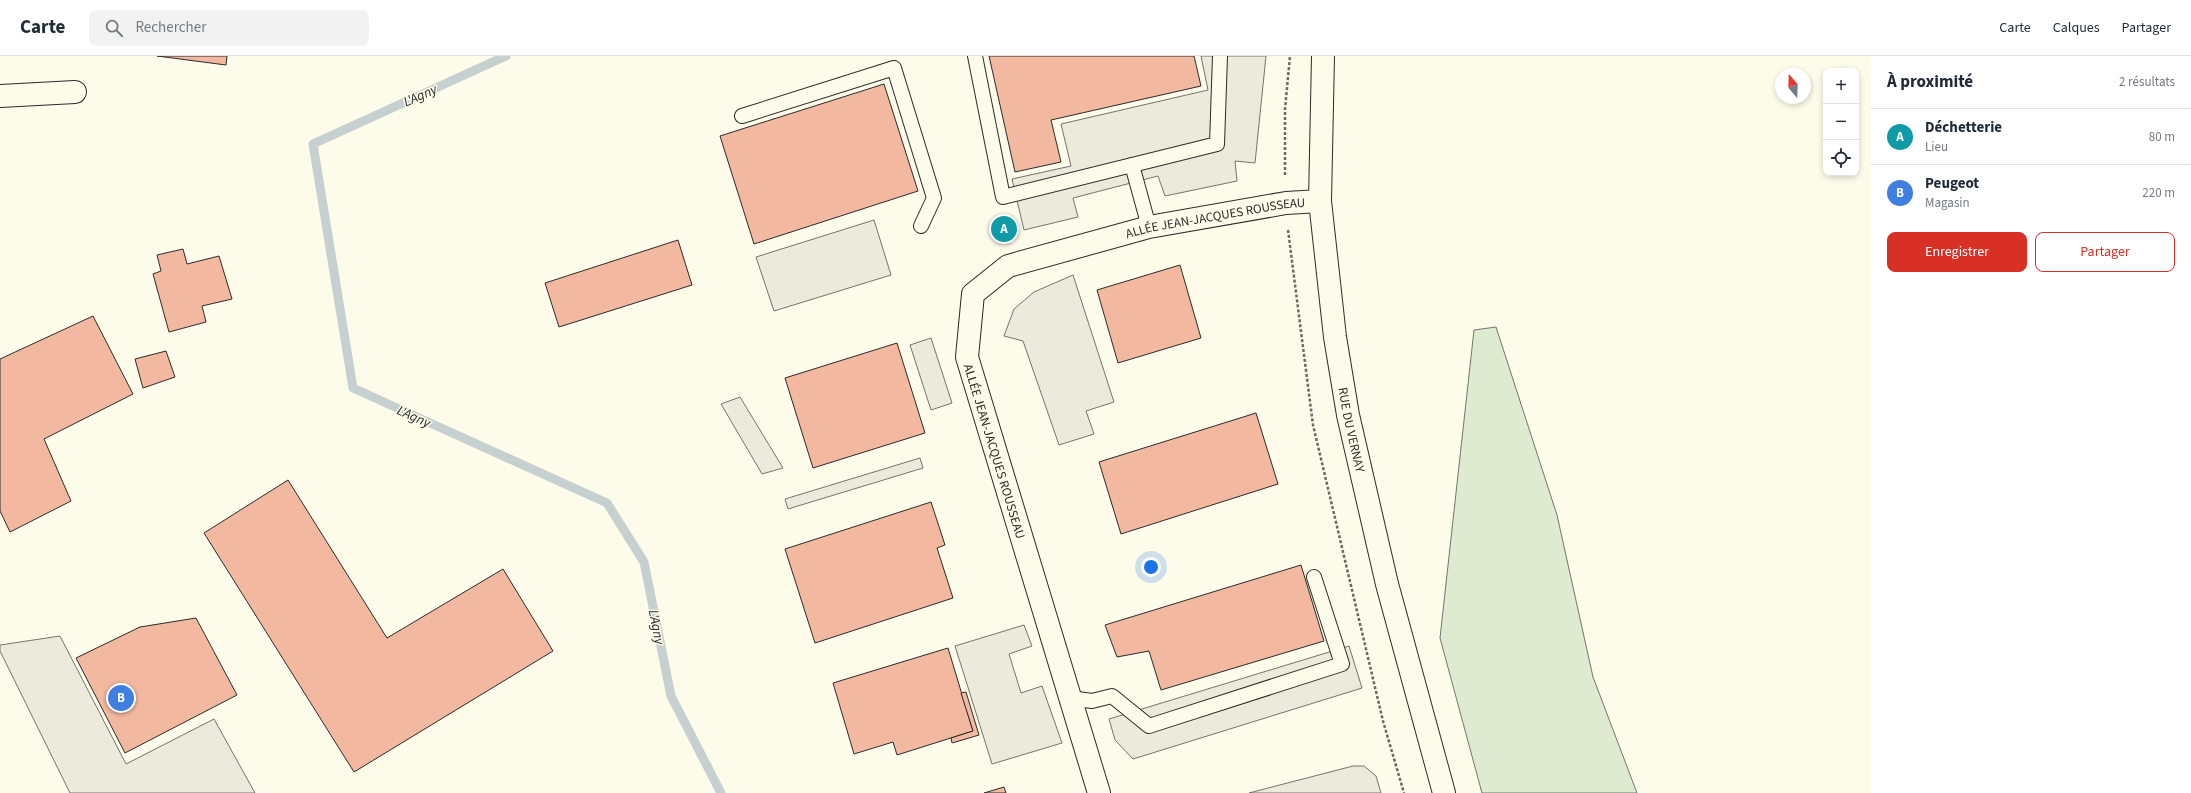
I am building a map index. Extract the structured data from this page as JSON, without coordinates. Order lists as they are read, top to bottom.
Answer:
{
  "streets": {
    "street": ["ALLÉE JEAN-JACQUES ROUSSEAU", "RUE DU VERNAY"]
  },
  "crossings": [
    ["ALLÉE JEAN-JACQUES ROUSSEAU", "RUE DU VERNAY"]
  ],
  "water": ["L'Agny"],
  "north": "top",
  "page": {
    "header": "Carte",
    "search": "Rechercher",
    "nav": ["Carte", "Calques", "Partager"],
    "heading": ["À proximité", "2 résultats"],
    "map_buttons": ["+", "−"],
    "list": [
      {
        "mark": "A",
        "name": "Déchetterie",
        "note": "Lieu",
        "value": "80 m"
      },
      {
        "mark": "B",
        "name": "Peugeot",
        "note": "Magasin",
        "value": "220 m"
      }
    ],
    "pins": ["A", "B"],
    "buttons": ["Enregistrer", "Partager"]
  }
}
